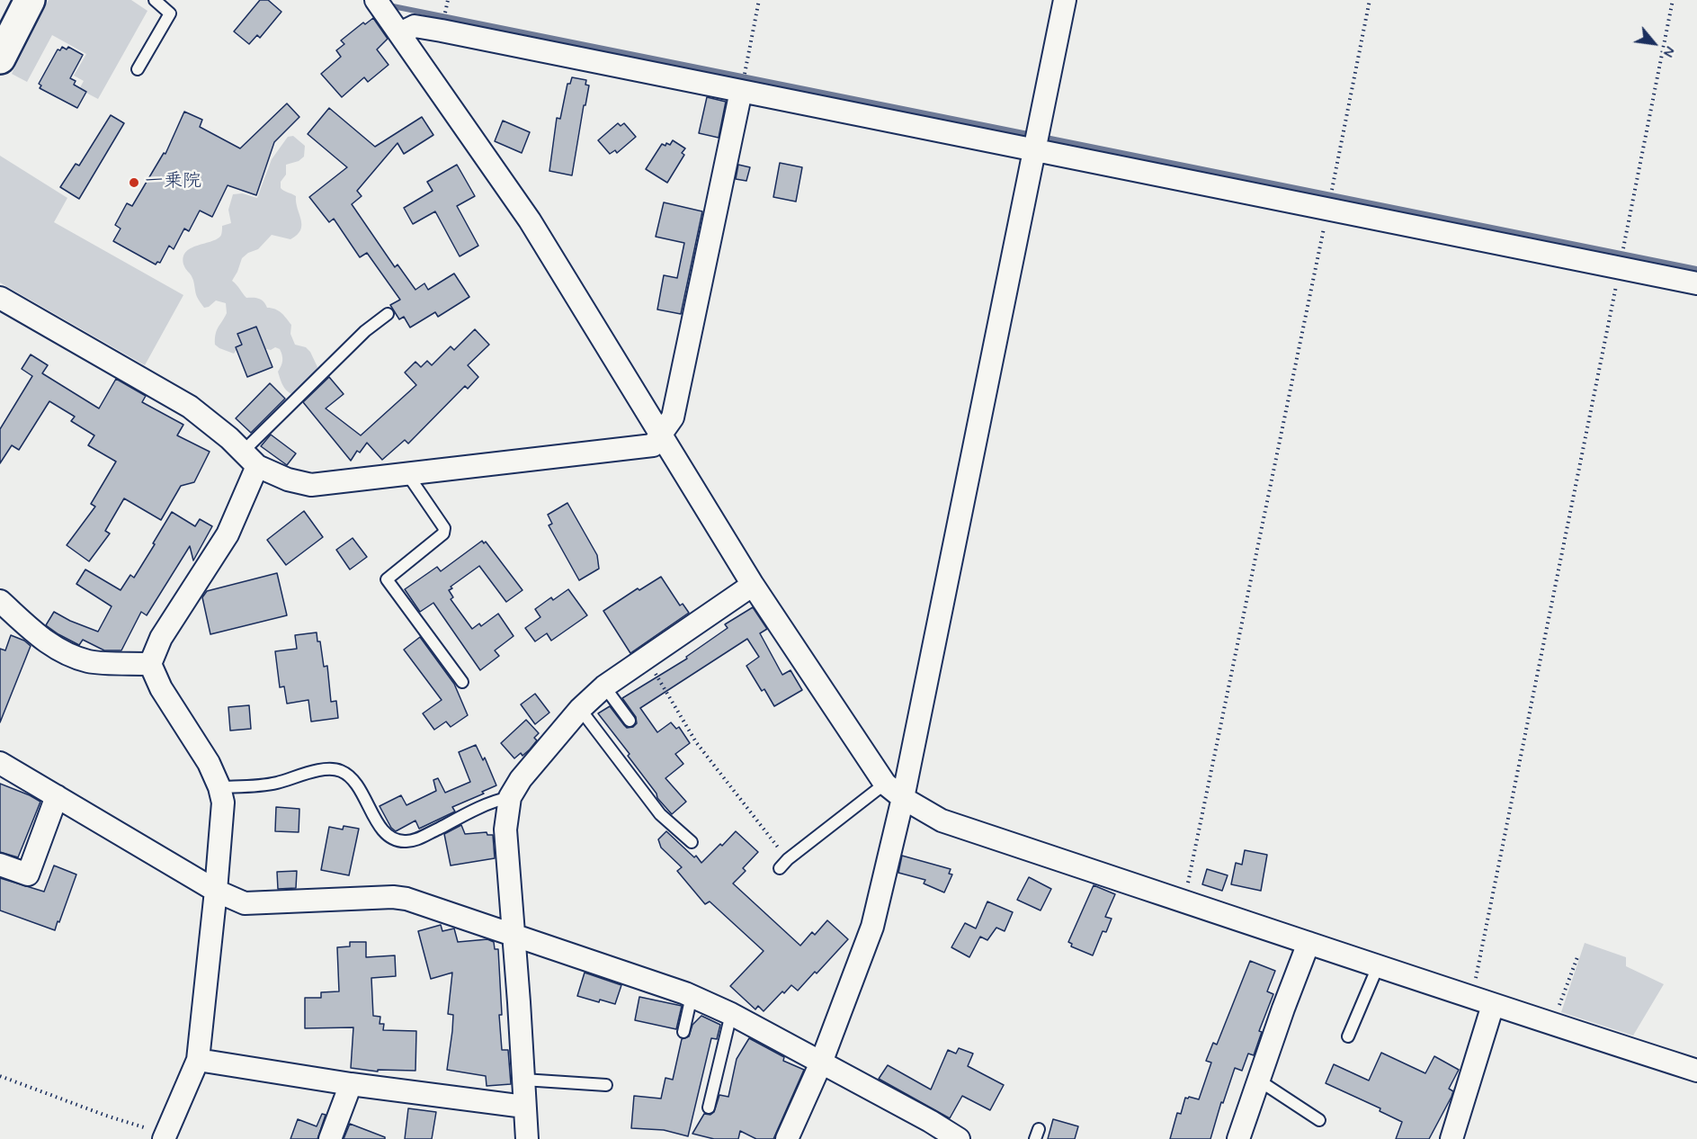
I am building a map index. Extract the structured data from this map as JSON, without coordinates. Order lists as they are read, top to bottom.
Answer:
{
  "places": ["一乗院"],
  "north": "bottom right"
}
